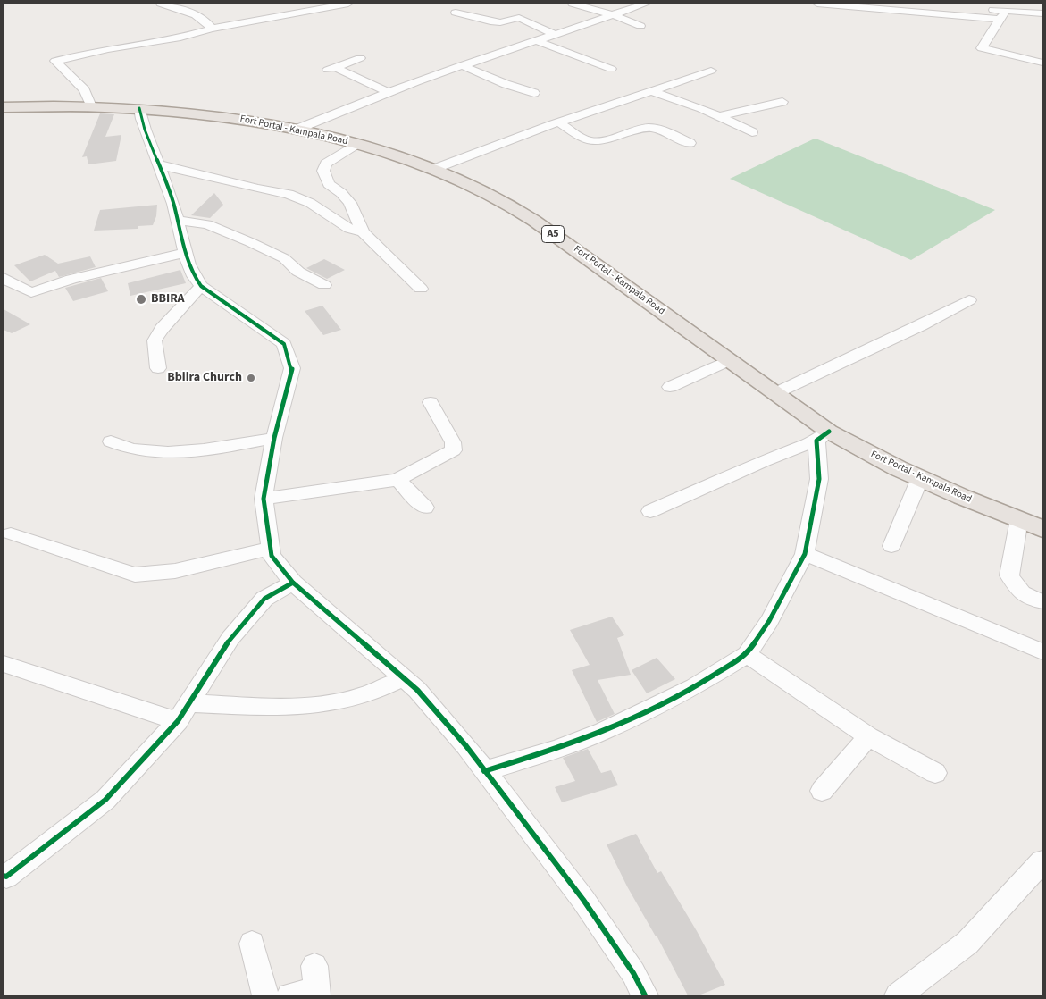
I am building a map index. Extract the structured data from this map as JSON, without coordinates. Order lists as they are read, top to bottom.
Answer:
{
  "streets": {
    "main road": ["Fort Portal - Kampala Road", "A5"]
  },
  "places": ["BBIRA", "Bbiira Church"]
}
